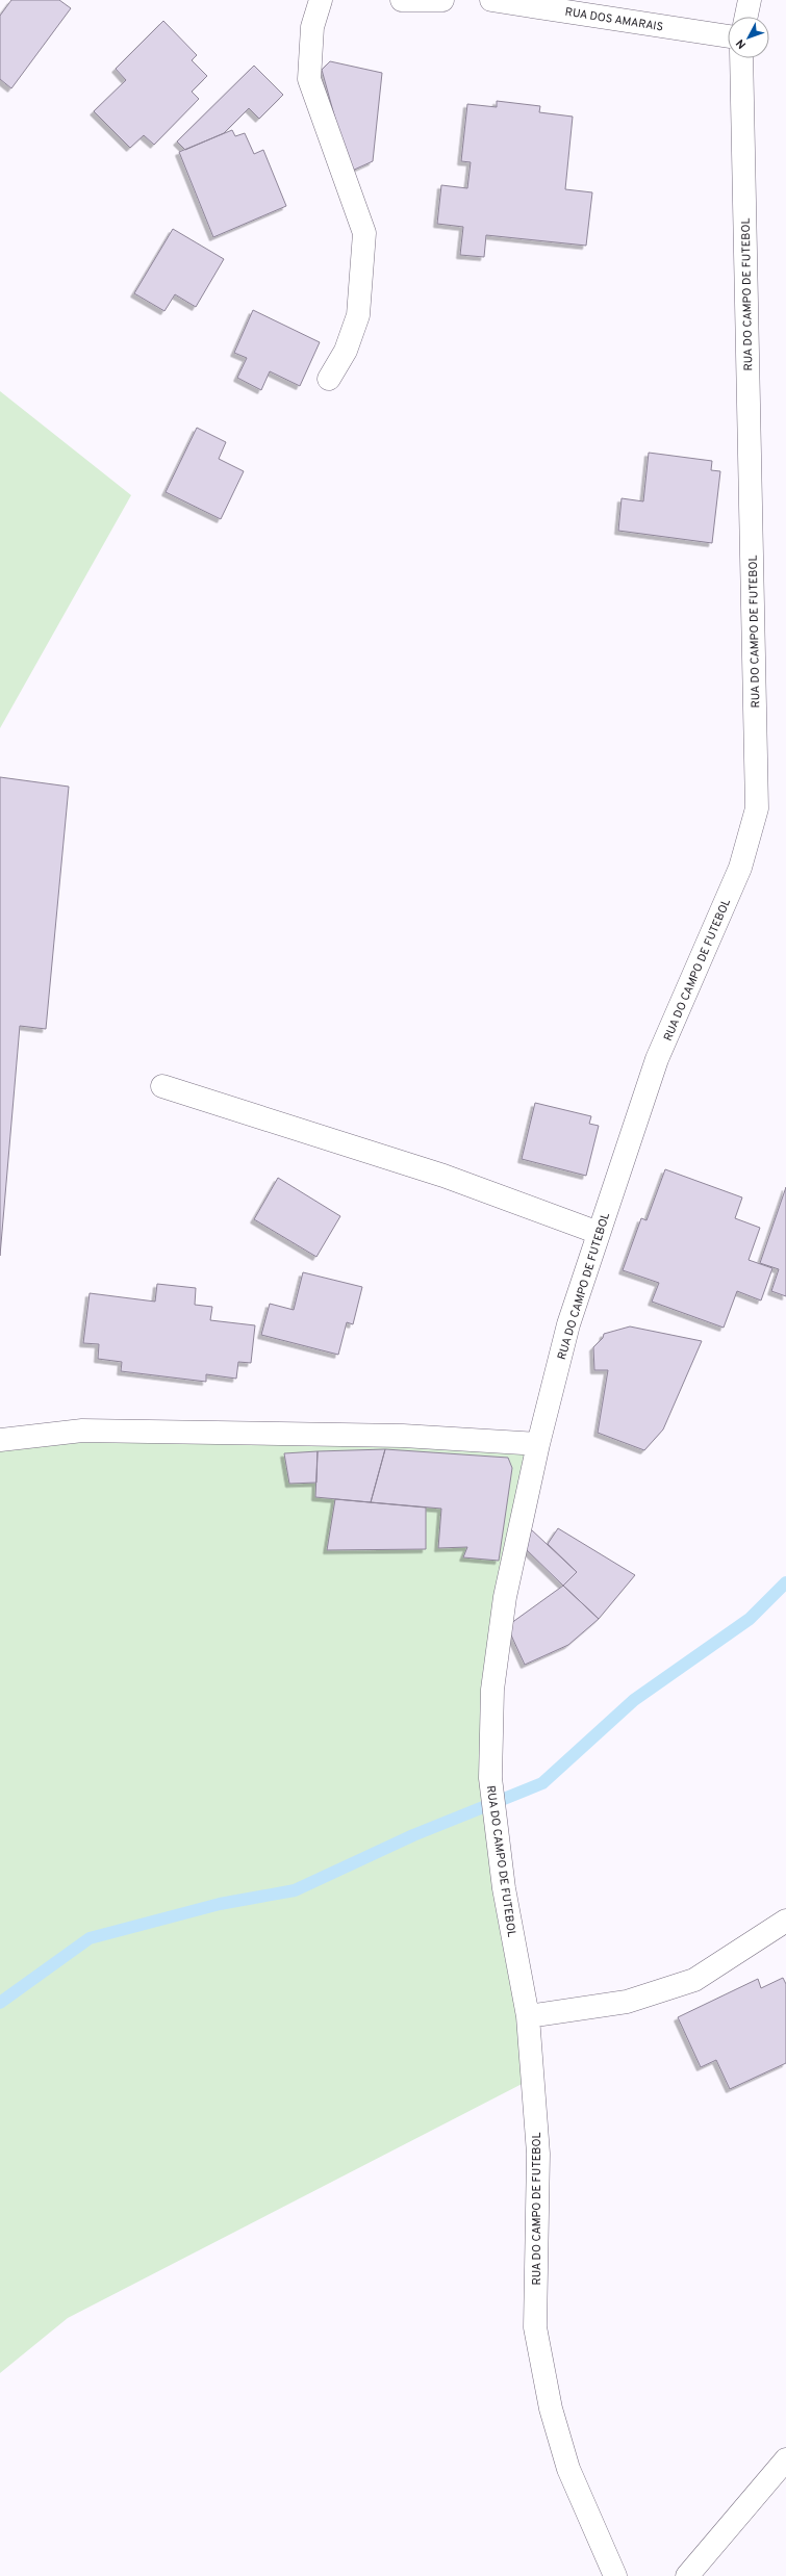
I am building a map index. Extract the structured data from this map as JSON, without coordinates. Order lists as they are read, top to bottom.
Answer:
{
  "streets": {
    "street": ["RUA DOS AMARAIS", "RUA DO CAMPO DE FUTEBOL"]
  },
  "north": "bottom left"
}
